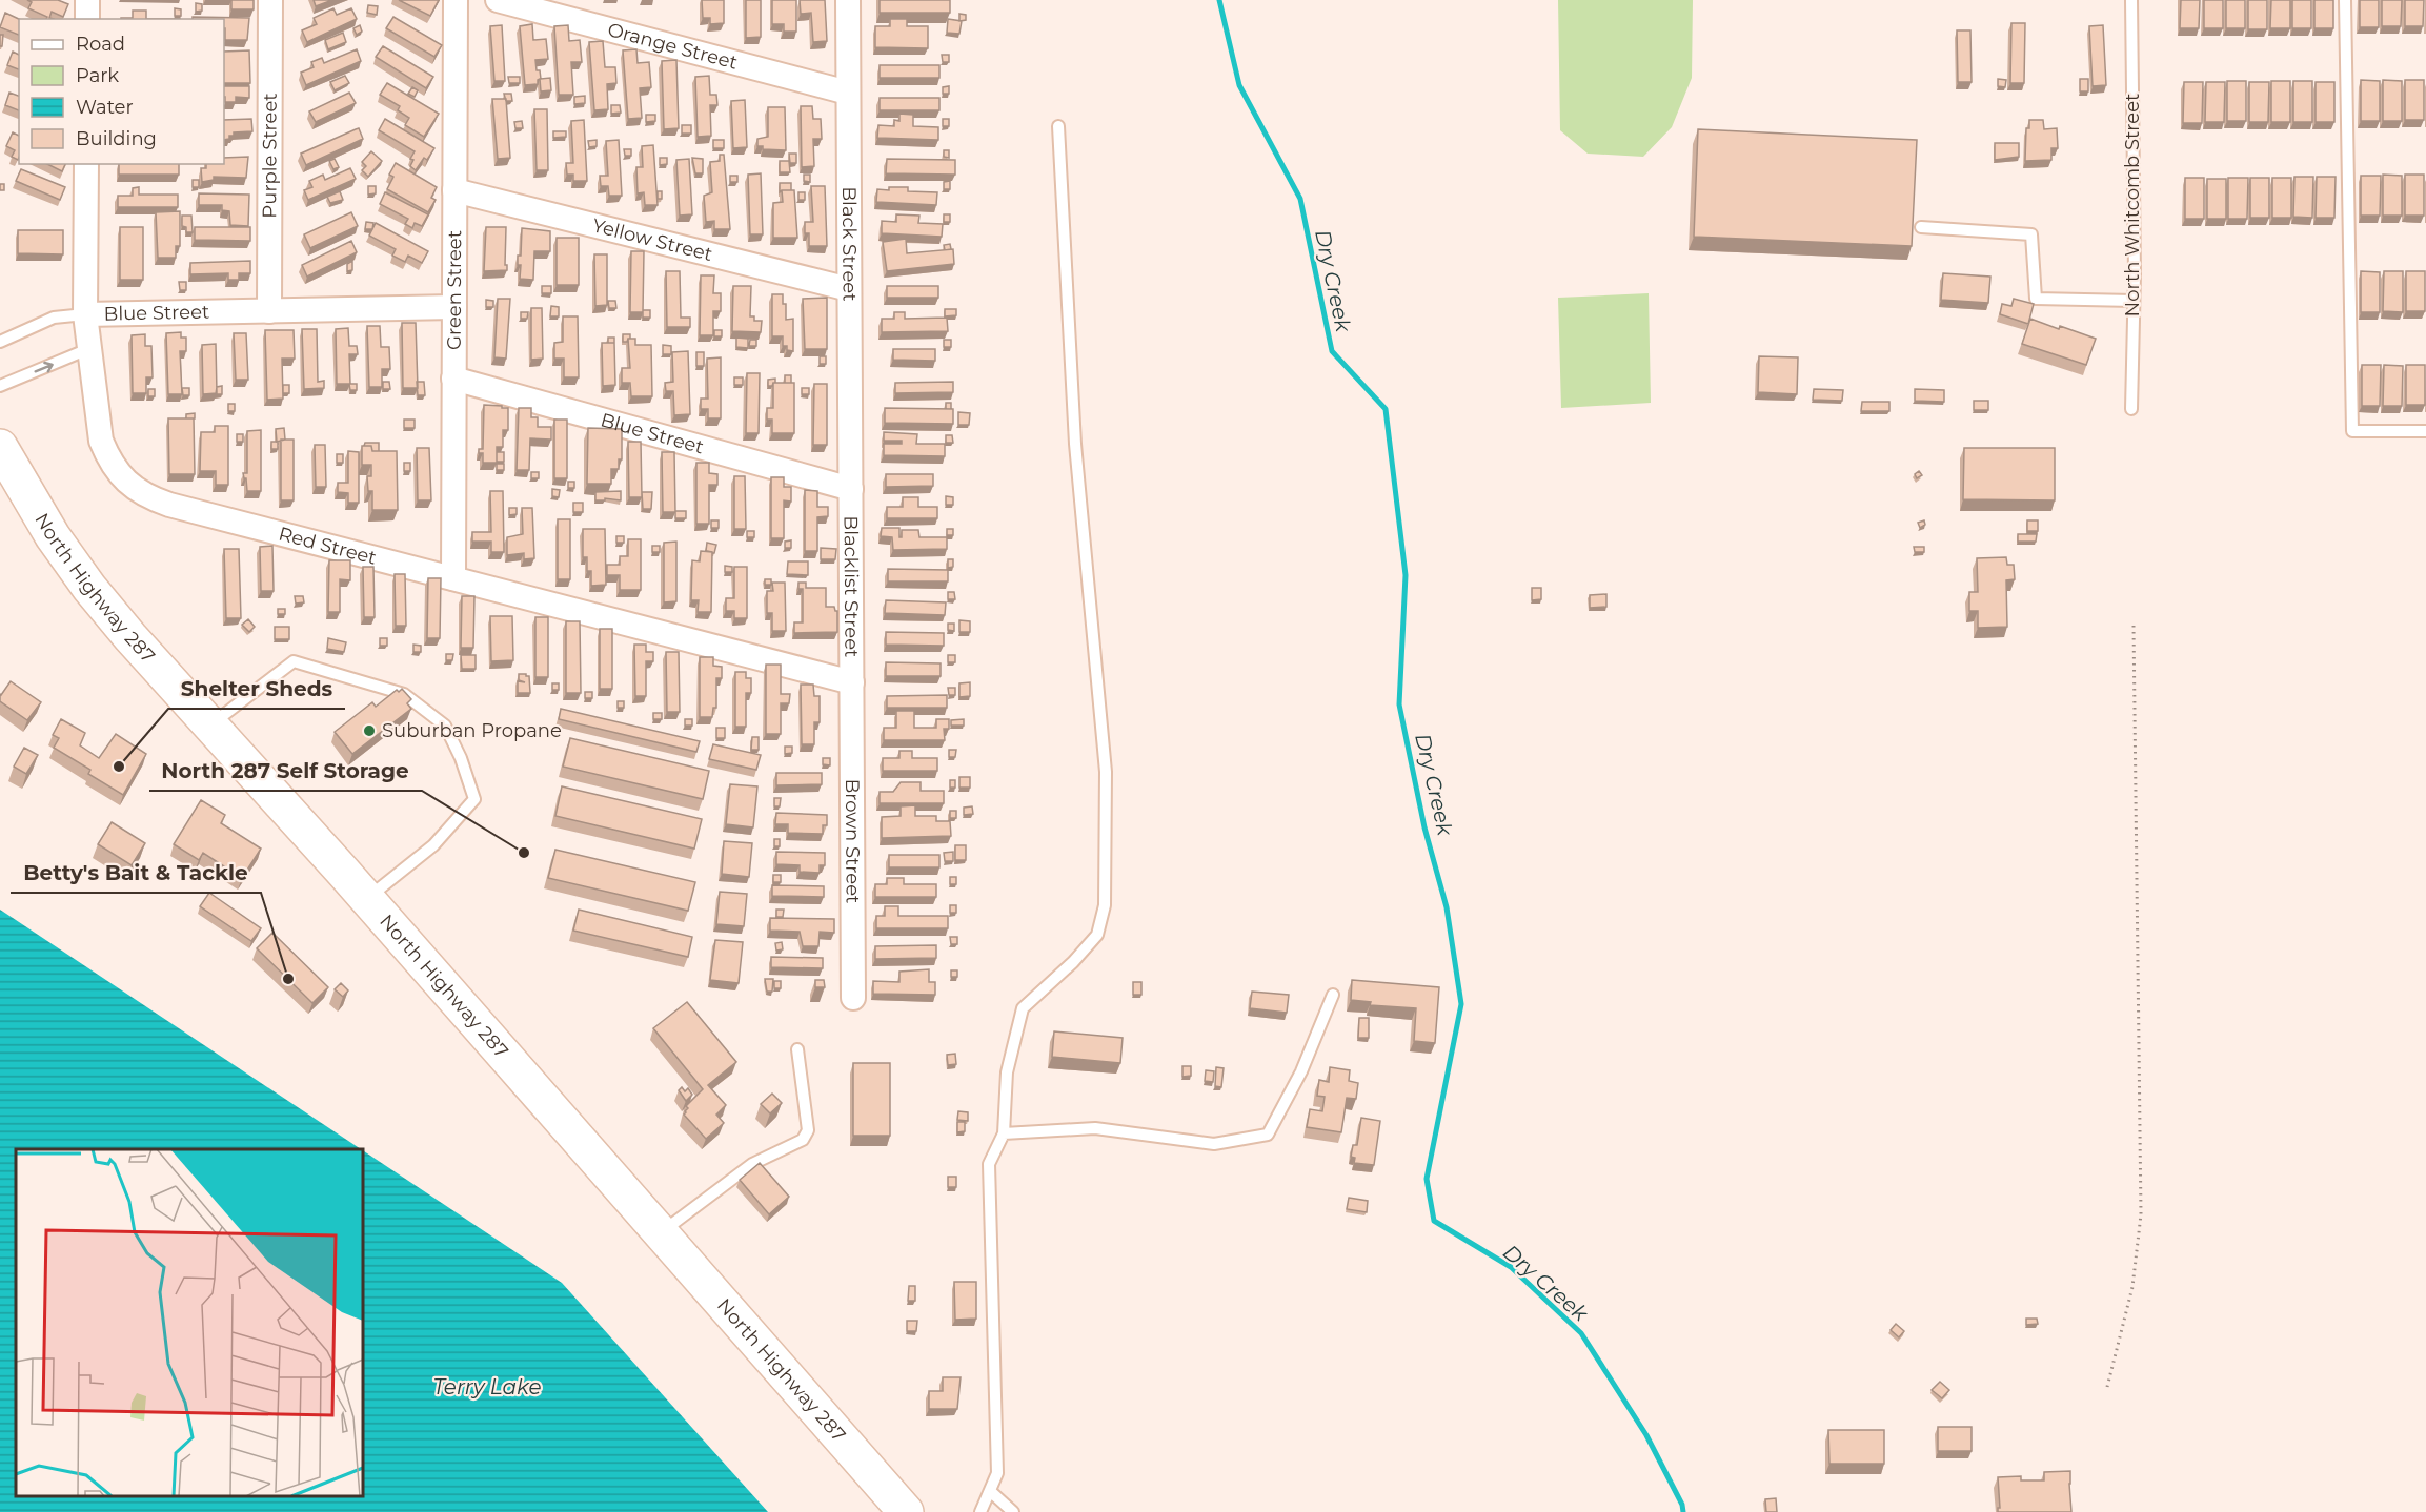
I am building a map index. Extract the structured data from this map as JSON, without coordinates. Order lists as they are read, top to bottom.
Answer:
{
  "streets": {
    "highway": ["North Highway 287"],
    "street": [
      "Orange Street",
      "Purple Street",
      "Yellow Street",
      "Black Street",
      "Green Street",
      "Blue Street",
      "Red Street",
      "Blacklist Street",
      "Brown Street"
    ],
    "lane": ["North Whitcomb Street"]
  },
  "crossings": [
    ["Orange Street", "Black Street"],
    ["Purple Street", "Blue Street"],
    ["Yellow Street", "Black Street"],
    ["Yellow Street", "Green Street"],
    ["Black Street", "Blue Street"],
    ["Black Street", "Blacklist Street"],
    ["Green Street", "Blue Street"],
    ["Green Street", "Red Street"],
    ["Blue Street", "Red Street"],
    ["Blue Street", "Blacklist Street"],
    ["Red Street", "Blacklist Street"],
    ["Red Street", "Brown Street"],
    ["Blacklist Street", "Brown Street"]
  ],
  "water": ["Dry Creek", "Terry Lake"],
  "places": [
    "Suburban Propane",
    "Shelter Sheds",
    "North 287 Self Storage",
    "Betty's Bait & Tackle"
  ],
  "legend": [
    "Road",
    "Park",
    "Water",
    "Building"
  ]
}
